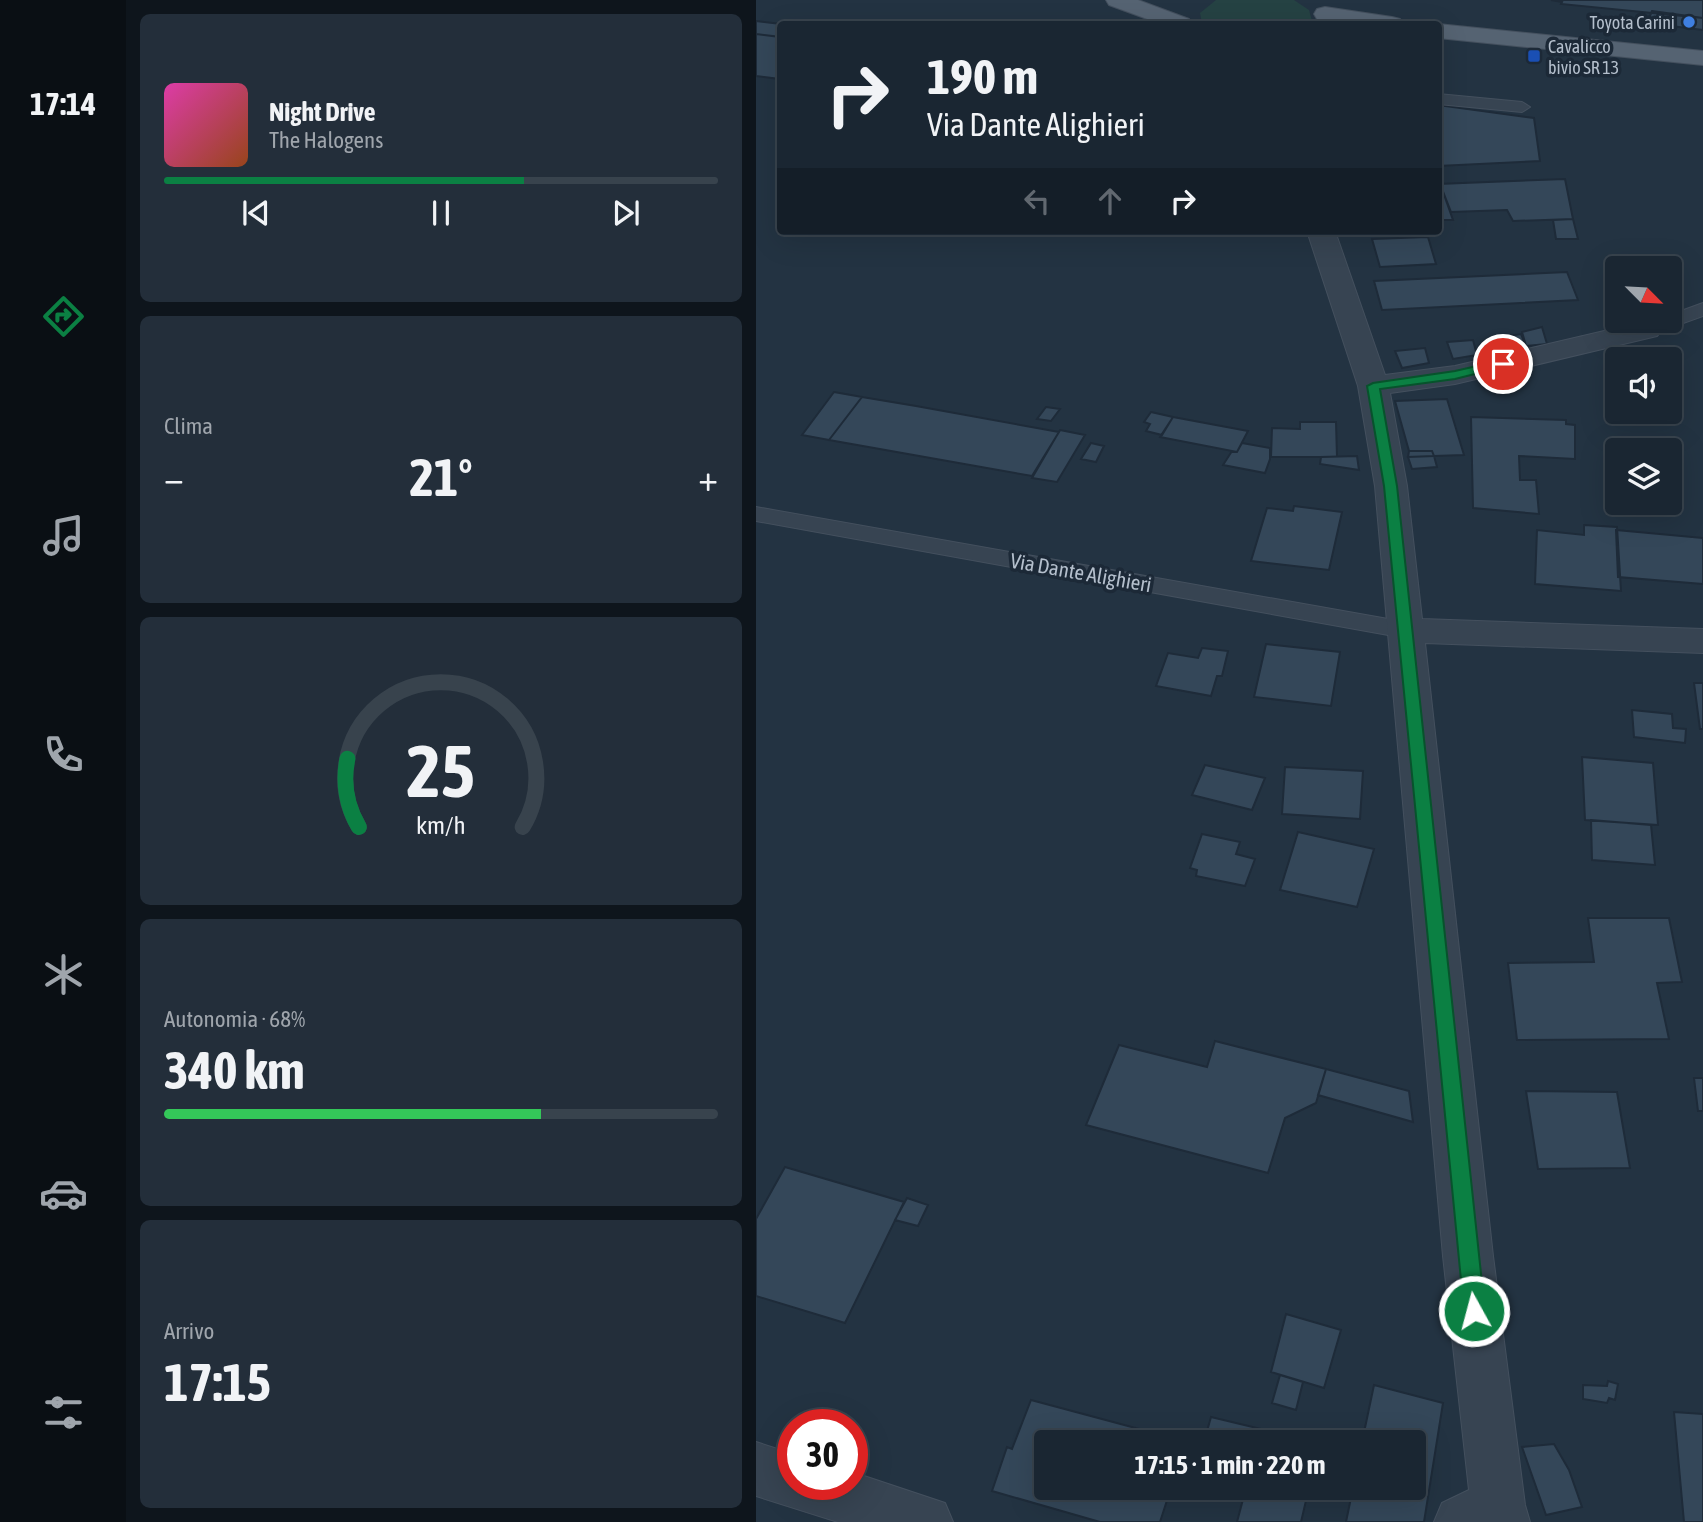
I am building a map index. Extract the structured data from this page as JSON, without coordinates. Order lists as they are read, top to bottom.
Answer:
{
  "streets": {
    "street": ["Via Dante Alighieri"]
  },
  "places": {
    "other": ["Toyota Carini"],
    "transit": ["Cavalicco bivio SR 13"]
  },
  "north": "bottom right",
  "page": {
    "tabs": "17:14",
    "turn": ["190 m", "Via Dante Alighieri"],
    "song": ["Night Drive", "The Halogens"],
    "tile": [
      "Clima",
      ["Autonomia · 68%", "340 km"],
      ["Arrivo", "17:15"]
    ],
    "heat": ["−", "21°", "+"],
    "limit": "30",
    "trip": "17:15 · 1 min · 220 m",
    "gauge": ["25", "km/h"]
  }
}
